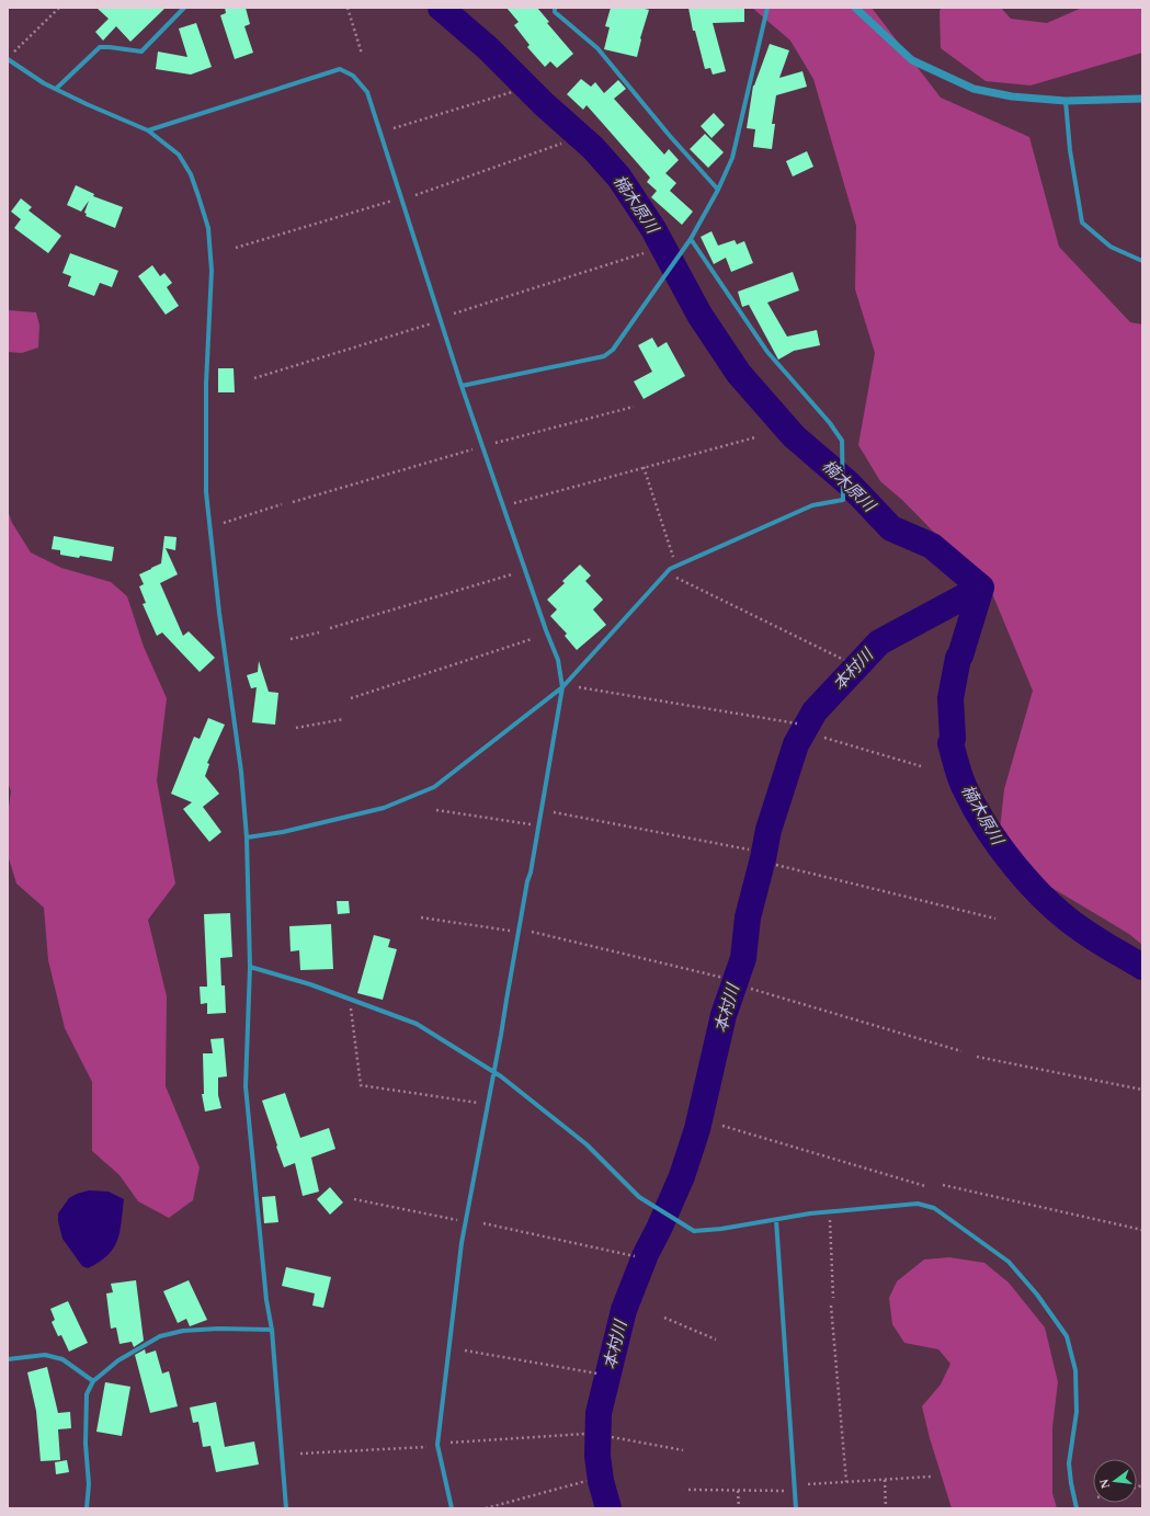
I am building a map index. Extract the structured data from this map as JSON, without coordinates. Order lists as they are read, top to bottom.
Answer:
{
  "water": ["楠木原川", "本村川"],
  "north": "left"
}
